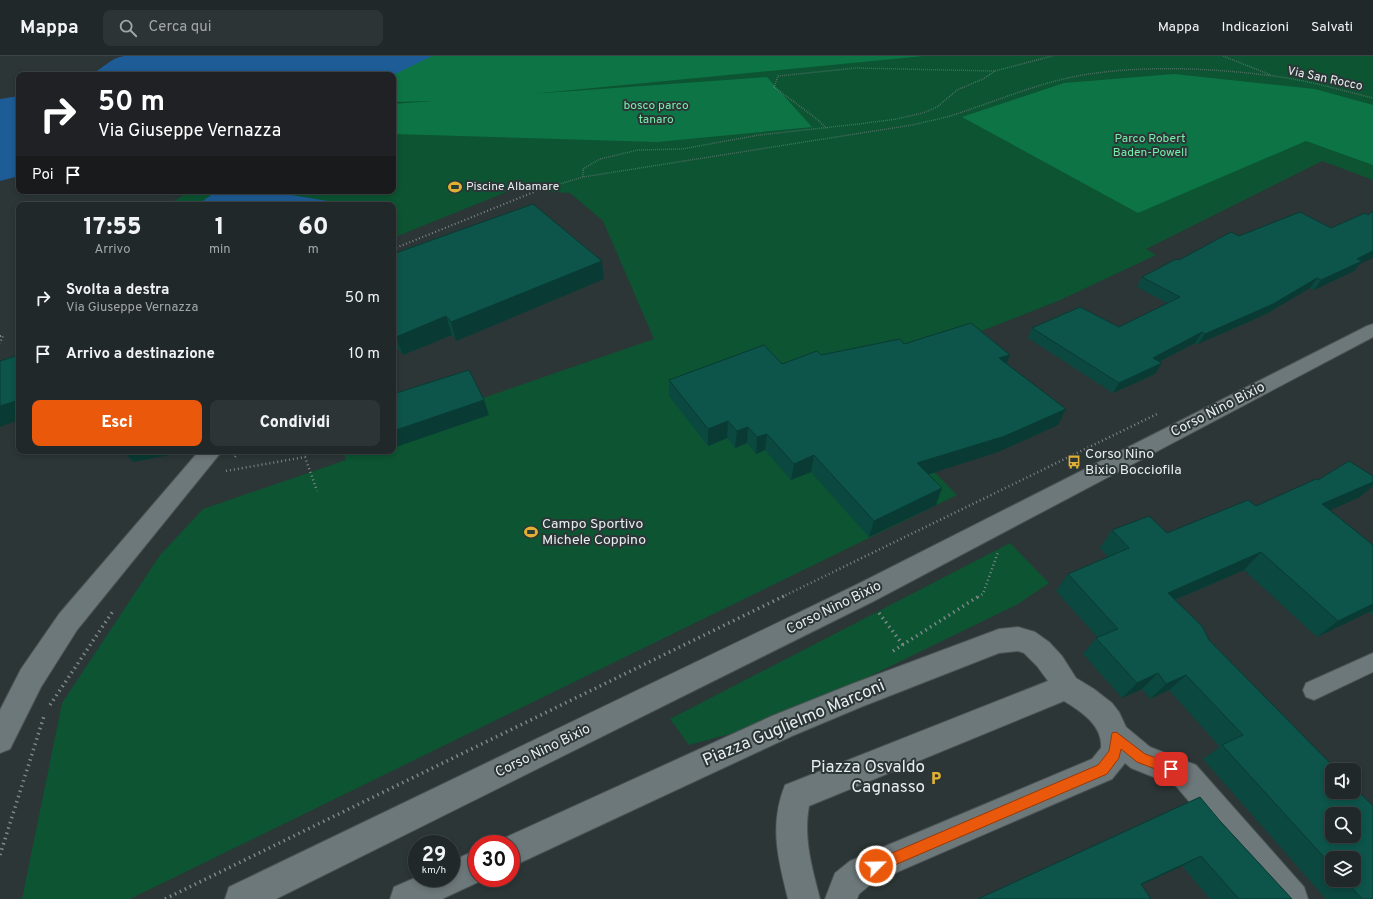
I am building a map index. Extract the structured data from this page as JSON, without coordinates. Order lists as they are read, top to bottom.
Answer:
{
  "streets": {
    "street": ["Corso Nino Bixio", "Piazza Guglielmo Marconi"],
    "path": ["Via San Rocco"]
  },
  "parks": ["bosco parco tanaro", "Parco Robert Baden-Powell"],
  "places": {
    "sports": ["Piscine Albamare", "Campo Sportivo Michele Coppino"],
    "bus stop": ["Corso Nino Bixio Bocciofila"],
    "parking": ["Piazza Osvaldo Cagnasso"]
  },
  "page": {
    "header": "Mappa",
    "search": "Cerca qui",
    "nav": ["Mappa", "Indicazioni", "Salvati"],
    "turn": ["50 m", "Via Giuseppe Vernazza"],
    "then": "Poi",
    "eta": [
      "17:55",
      "Arrivo",
      "1",
      "min",
      "60",
      "m"
    ],
    "list": [
      {
        "name": "Svolta a destra",
        "note": "Via Giuseppe Vernazza",
        "value": "50 m"
      },
      {
        "name": "Arrivo a destinazione",
        "value": "10 m"
      }
    ],
    "buttons": ["Esci", "Condividi"],
    "speed": "29 km/h",
    "limit": "30"
  }
}
